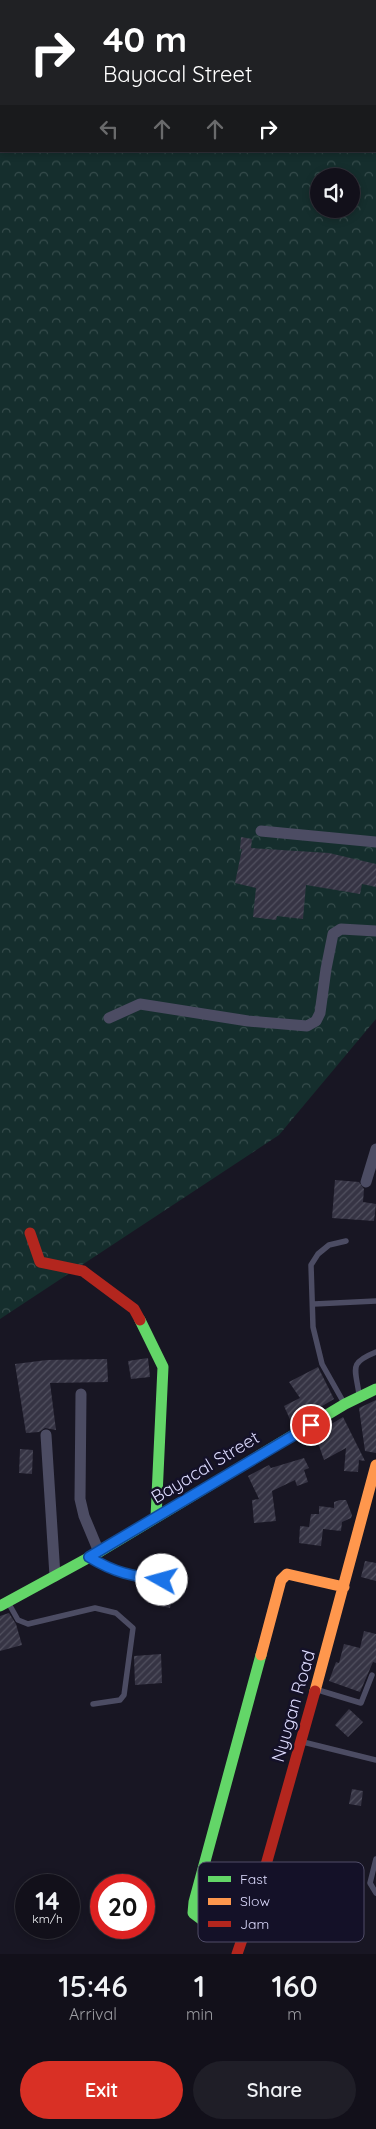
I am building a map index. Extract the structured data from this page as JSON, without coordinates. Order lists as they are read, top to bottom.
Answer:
{
  "streets": {
    "main road": ["Bayacal Street", "Nyugan Road"]
  },
  "legend": ["Fast", "Slow", "Jam"],
  "page": {
    "turn": ["40 m", "Bayacal Street"],
    "speed": "14 km/h",
    "limit": "20",
    "eta": [
      "15:46",
      "Arrival",
      "1",
      "min",
      "160",
      "m"
    ],
    "buttons": ["Exit", "Share"]
  }
}
